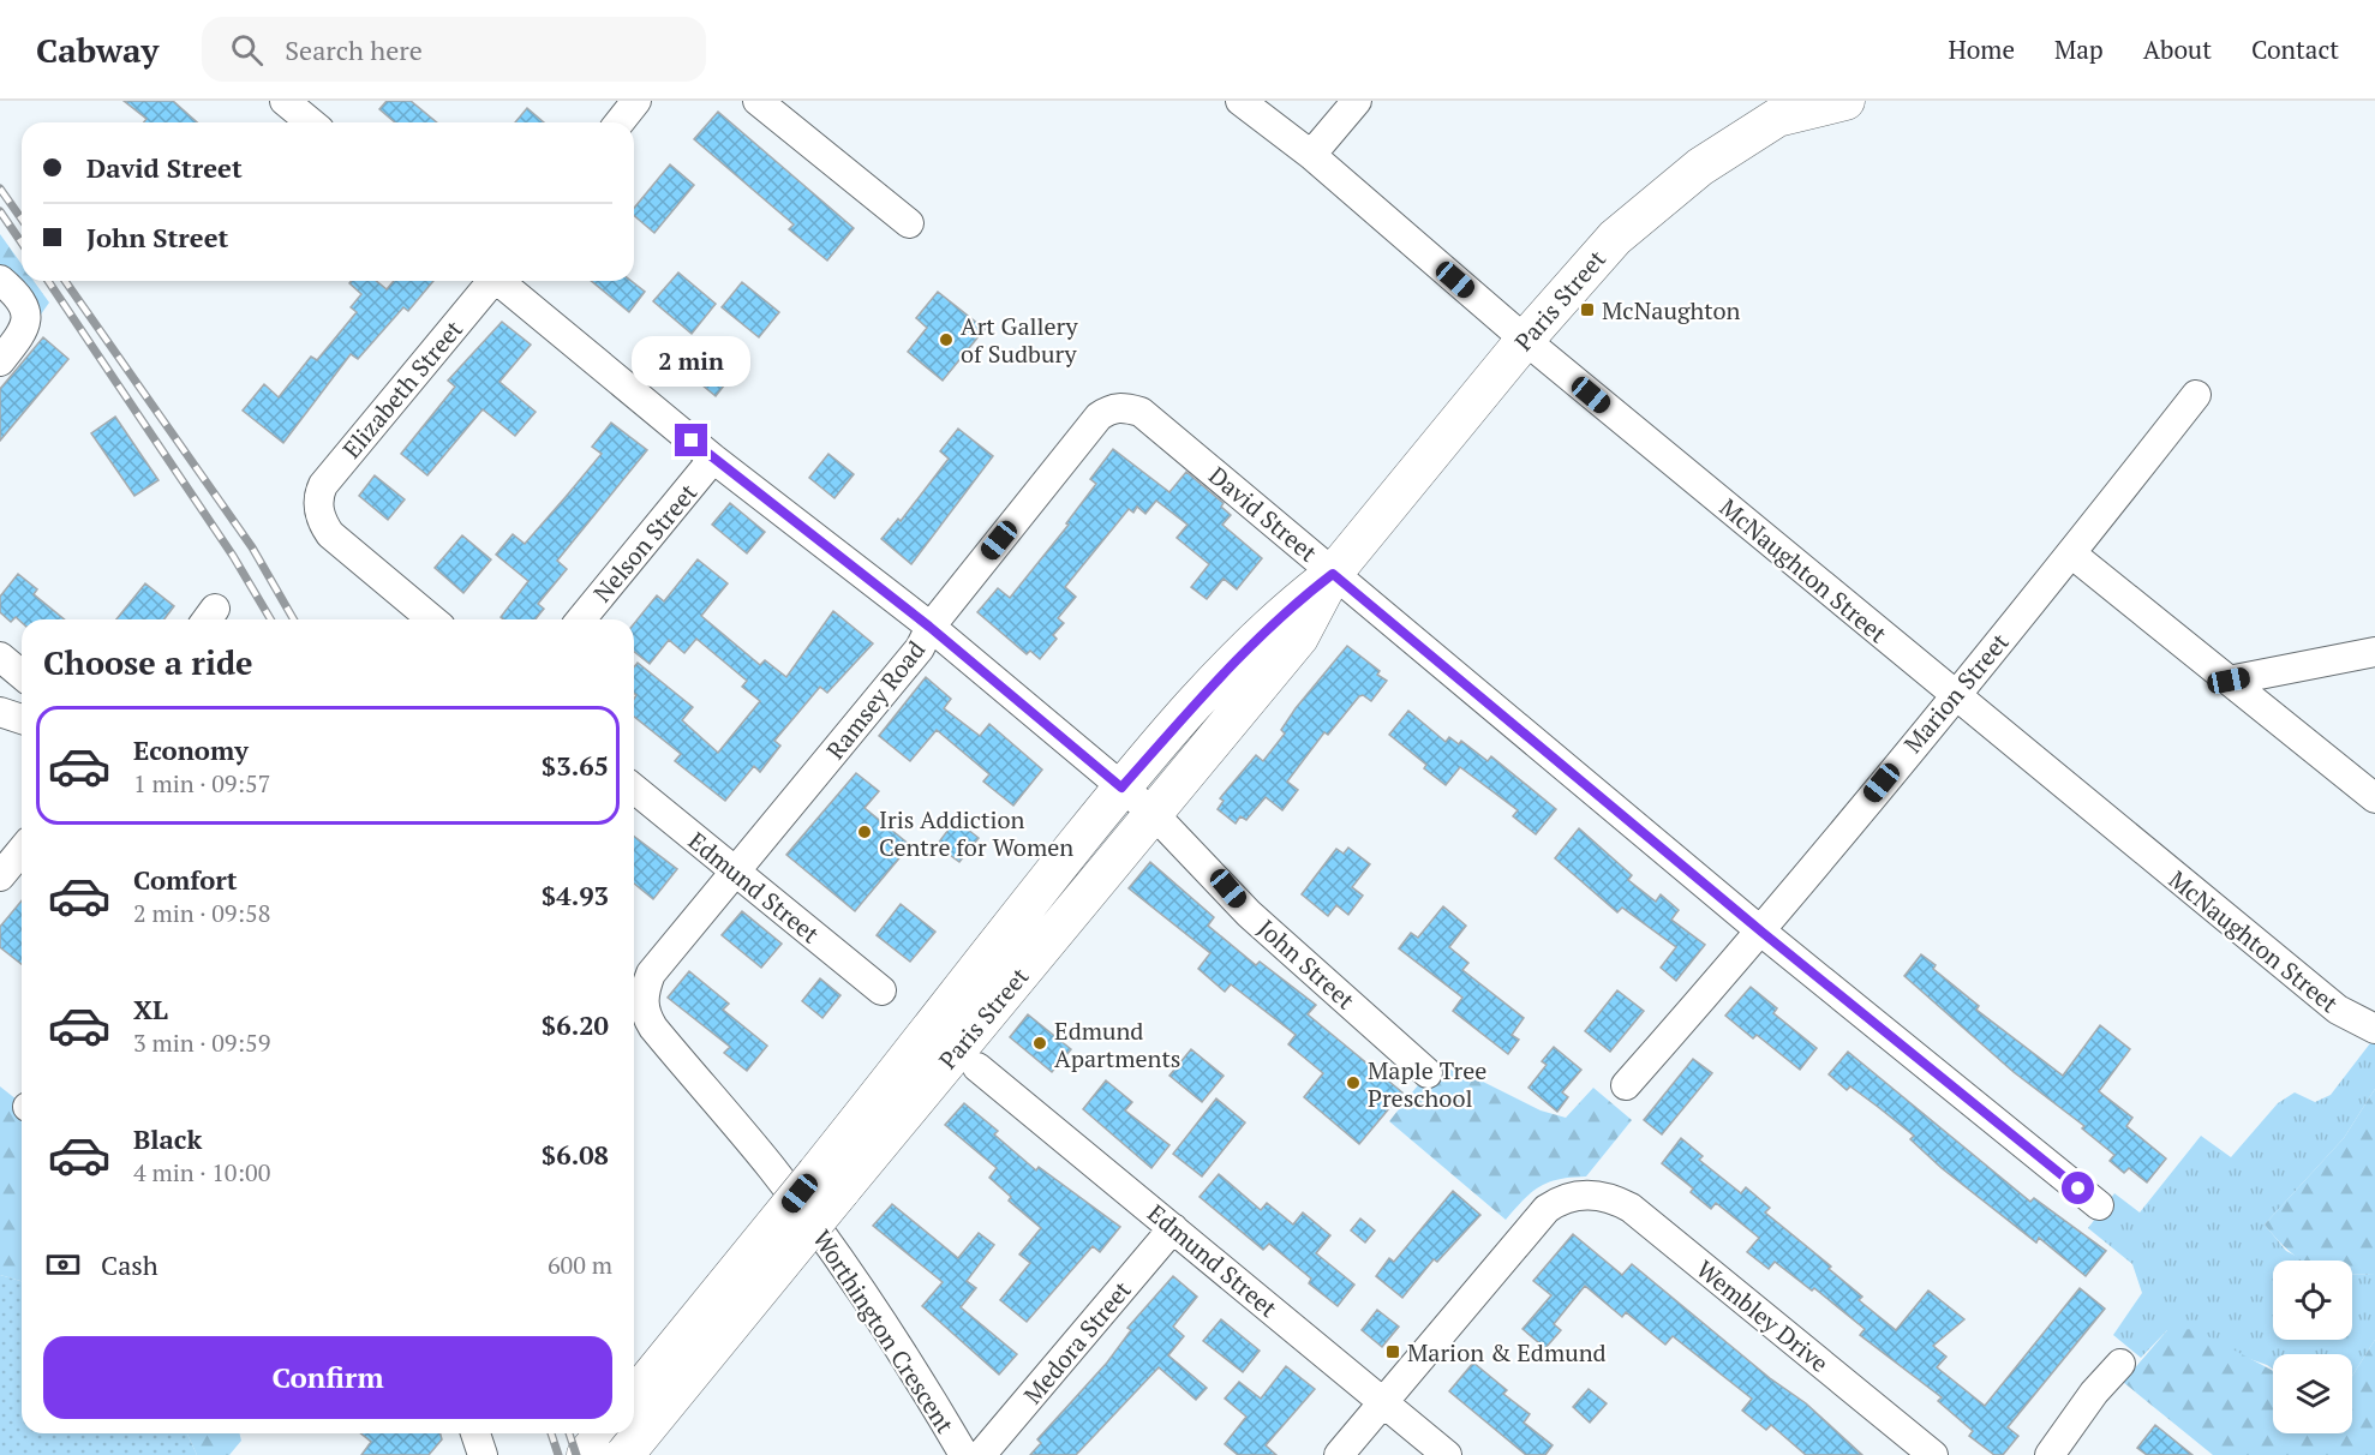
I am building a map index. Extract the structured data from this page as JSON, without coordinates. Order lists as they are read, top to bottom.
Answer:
{
  "streets": {
    "main road": ["Paris Street"],
    "street": [
      "Elizabeth Street",
      "David Street",
      "Nelson Street",
      "McNaughton Street",
      "Marion Street",
      "Ramsey Road",
      "Edmund Street",
      "John Street",
      "Wembley Drive",
      "Worthington Crescent",
      "Medora Street"
    ]
  },
  "crossings": [
    ["Paris Street", "David Street"],
    ["Paris Street", "McNaughton Street"],
    ["Paris Street", "John Street"],
    ["David Street", "Marion Street"],
    ["David Street", "Ramsey Road"],
    ["Nelson Street", "John Street"],
    ["McNaughton Street", "Marion Street"],
    ["Ramsey Road", "Edmund Street"],
    ["Ramsey Road", "John Street"],
    ["Ramsey Road", "Worthington Crescent"],
    ["Edmund Street", "Wembley Drive"],
    ["Edmund Street", "Medora Street"]
  ],
  "places": {
    "transit": ["McNaughton", "Marion & Edmund"],
    "other": [
      "Art Gallery of Sudbury",
      "Iris Addiction Centre for Women",
      "Edmund Apartments",
      "Maple Tree Preschool"
    ]
  },
  "page": {
    "header": "Cabway",
    "search": "Search here",
    "nav": [
      "Home",
      "Map",
      "About",
      "Contact"
    ],
    "banner": ["David Street", "John Street"],
    "bubble": "2 min",
    "heading": "Choose a ride",
    "list": [
      {
        "name": "Economy",
        "note": "1 min · 09:57",
        "value": "$3.65"
      },
      {
        "name": "Comfort",
        "note": "2 min · 09:58",
        "value": "$4.93"
      },
      {
        "name": "XL",
        "note": "3 min · 09:59",
        "value": "$6.20"
      },
      {
        "name": "Black",
        "note": "4 min · 10:00",
        "value": "$6.08"
      }
    ],
    "pay": ["Cash", "600 m"],
    "buttons": "Confirm"
  }
}
